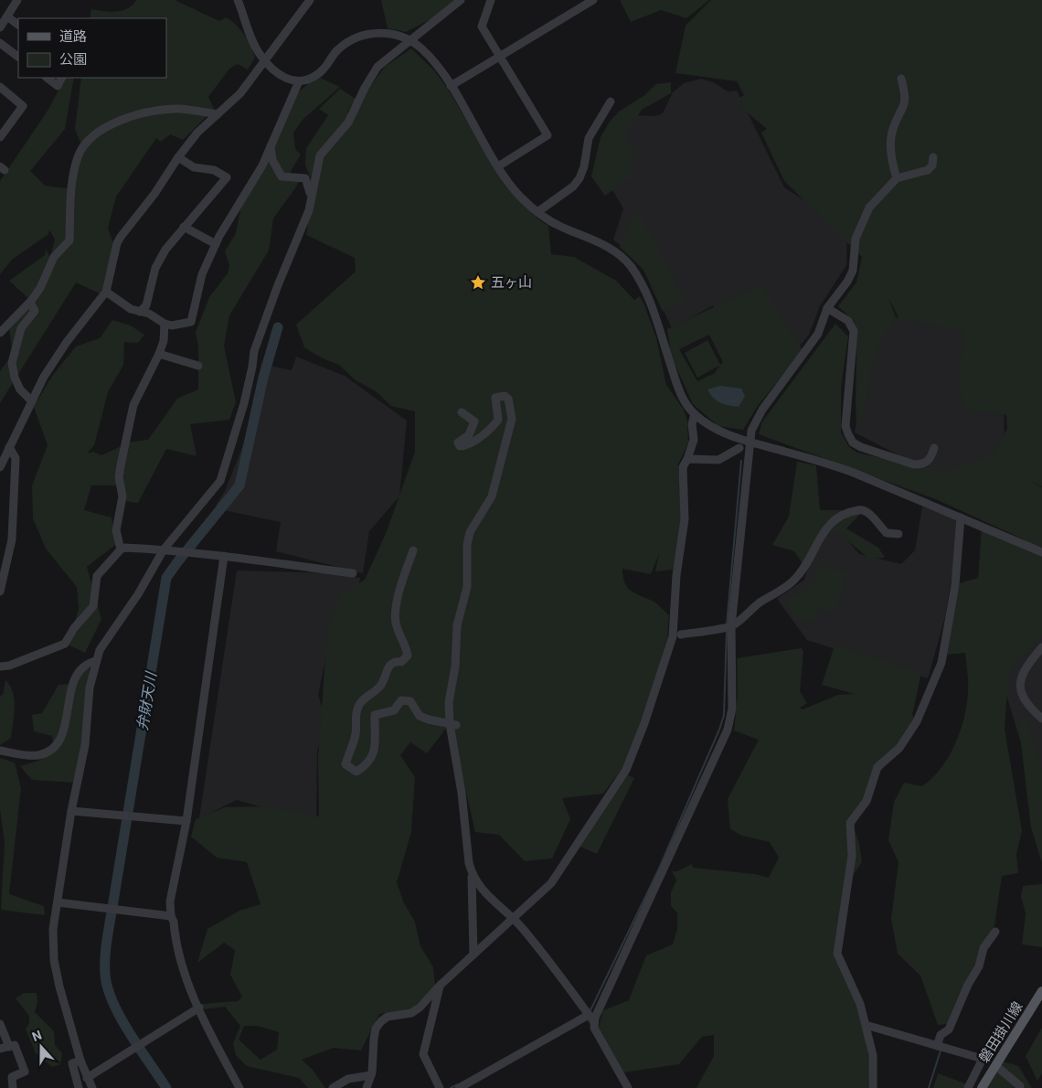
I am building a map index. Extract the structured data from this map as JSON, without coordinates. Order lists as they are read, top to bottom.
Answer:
{
  "streets": {
    "main road": ["磐田掛川線"]
  },
  "water": ["弁財天川"],
  "places": {
    "place": ["五ヶ山"]
  },
  "legend": ["道路", "公園"],
  "north": "top"
}
